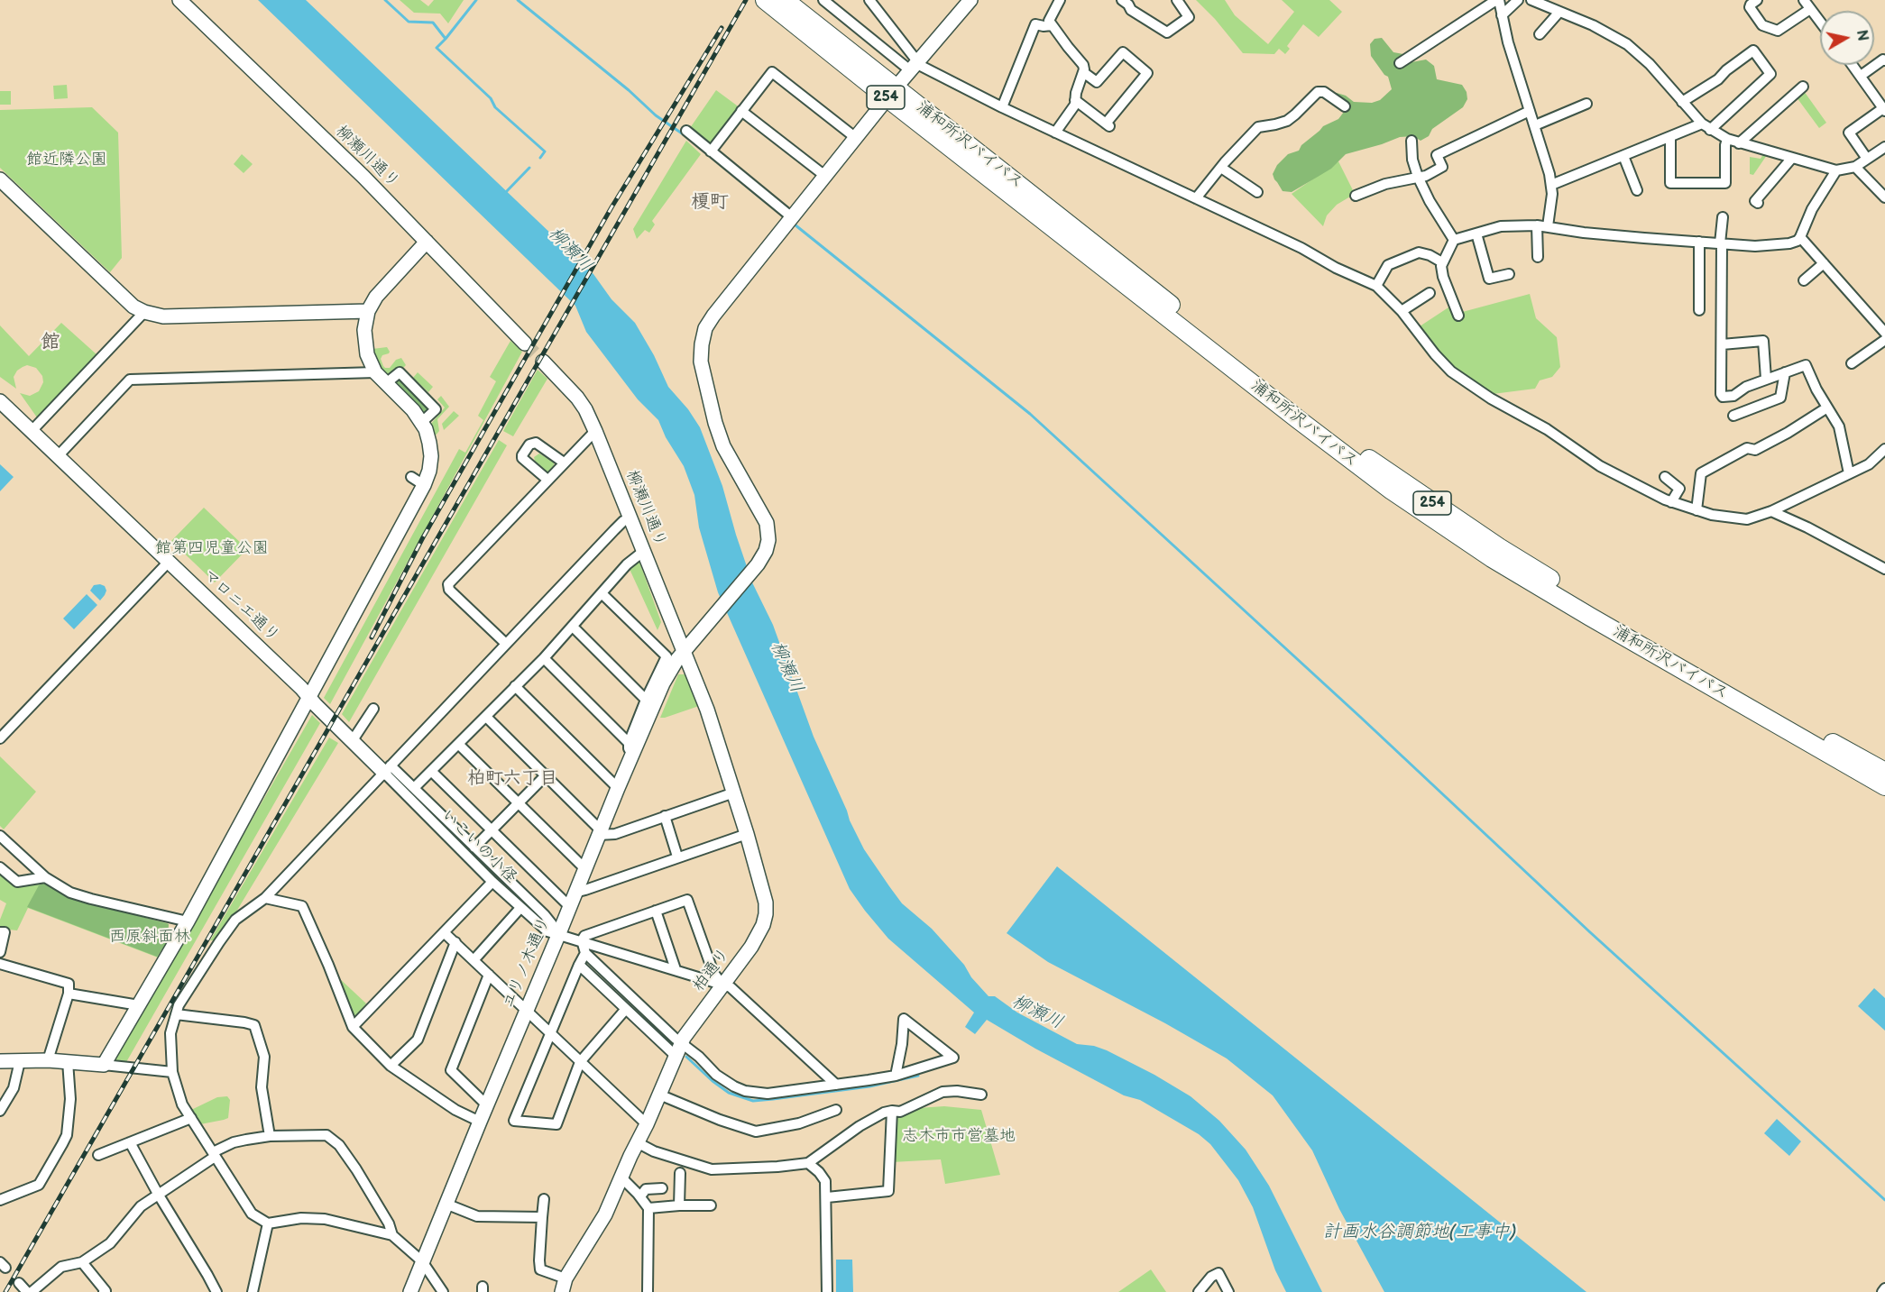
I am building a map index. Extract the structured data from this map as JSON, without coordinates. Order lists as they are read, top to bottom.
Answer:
{
  "streets": {
    "highway": ["254", "浦和所沢バイパス"],
    "street": [
      "柳瀬川通り",
      "マロニエ通り",
      "いこいの小径",
      "ユリノ木通り",
      "柏通り"
    ]
  },
  "crossings": [
    ["浦和所沢バイパス", "ユリノ木通り"],
    ["柳瀬川通り", "ユリノ木通り"],
    ["柳瀬川通り", "柏通り"],
    ["マロニエ通り", "いこいの小径"],
    ["いこいの小径", "ユリノ木通り"],
    ["いこいの小径", "柏通り"],
    ["ユリノ木通り", "柏通り"]
  ],
  "districts": ["榎町", "館", "柏町六丁目"],
  "water": ["柳瀬川", "計画水谷調節地(工事中)"],
  "parks": [
    "館近隣公園",
    "館第四児童公園",
    "西原斜面林",
    "志木市市営墓地"
  ],
  "north": "right"
}
